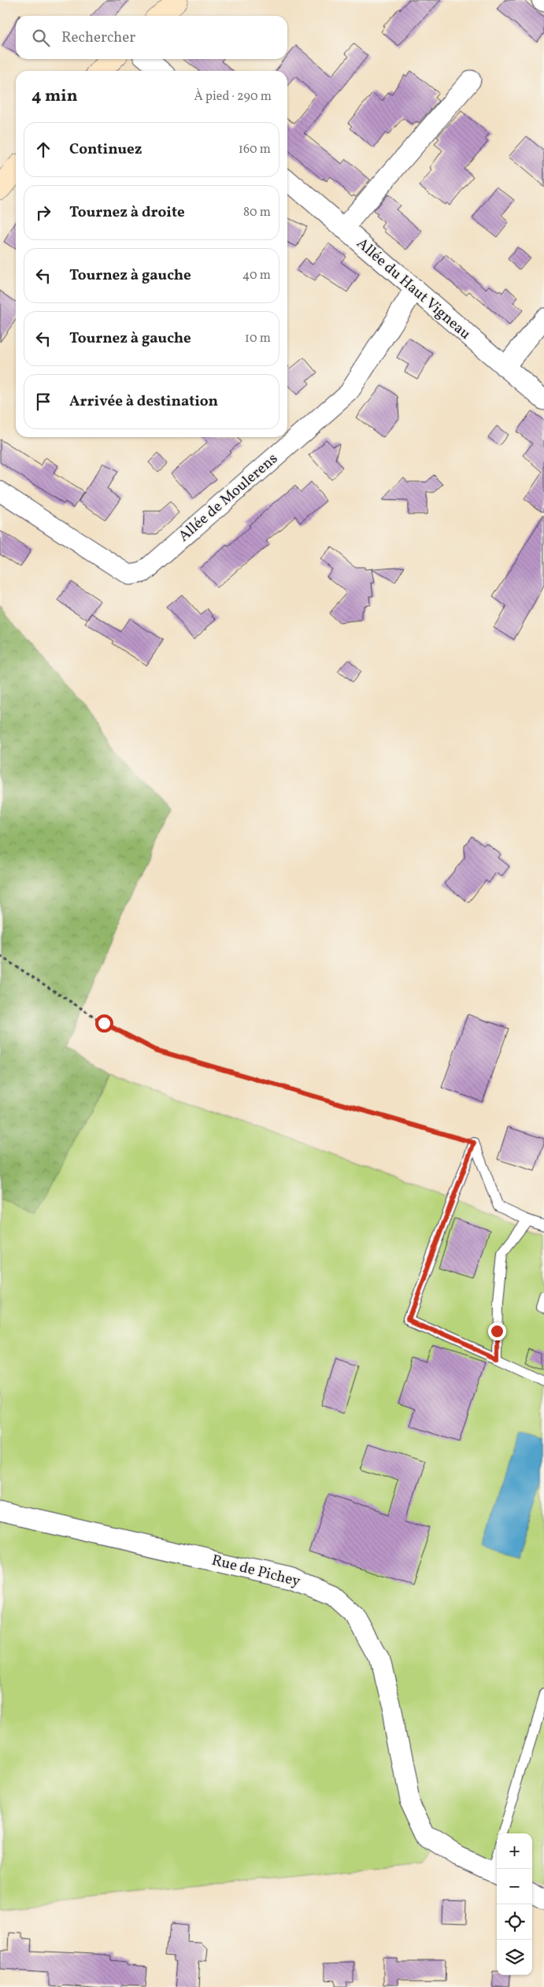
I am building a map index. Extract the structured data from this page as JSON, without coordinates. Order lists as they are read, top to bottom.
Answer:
{
  "streets": {
    "street": ["Allée du Haut Vigneau", "Allée de Moulerens", "Rue de Pichey"]
  },
  "crossings": [
    ["Allée du Haut Vigneau", "Allée de Moulerens"]
  ],
  "page": {
    "search": "Rechercher",
    "heading": ["4 min", "À pied · 290 m"],
    "list": [
      ["Continuez", "160 m"],
      ["Tournez à droite", "80 m"],
      ["Tournez à gauche", "40 m"],
      ["Tournez à gauche", "10 m"],
      "Arrivée à destination"
    ],
    "map_buttons": ["+", "−"]
  }
}
